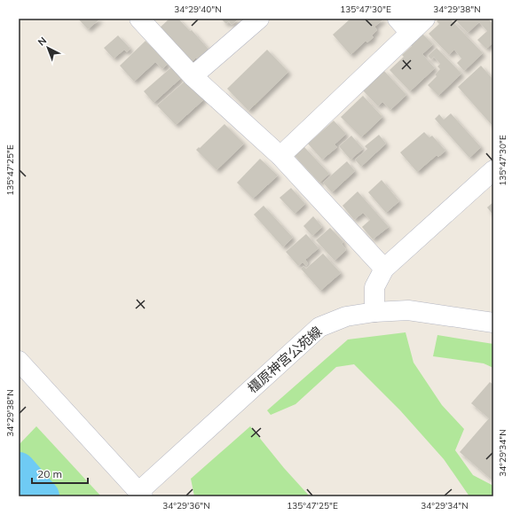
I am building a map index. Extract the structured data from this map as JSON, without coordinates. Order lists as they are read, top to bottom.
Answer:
{
  "streets": {
    "main road": ["橿原神宮公苑線"]
  },
  "scale_bar": "20 m",
  "north": "top left",
  "coordinates": [
    "34°29'40\"N",
    "135°47'30\"E",
    "34°29'38\"N",
    "135°47'25\"E",
    "34°29'34\"N",
    "34°29'36\"N"
  ]
}
